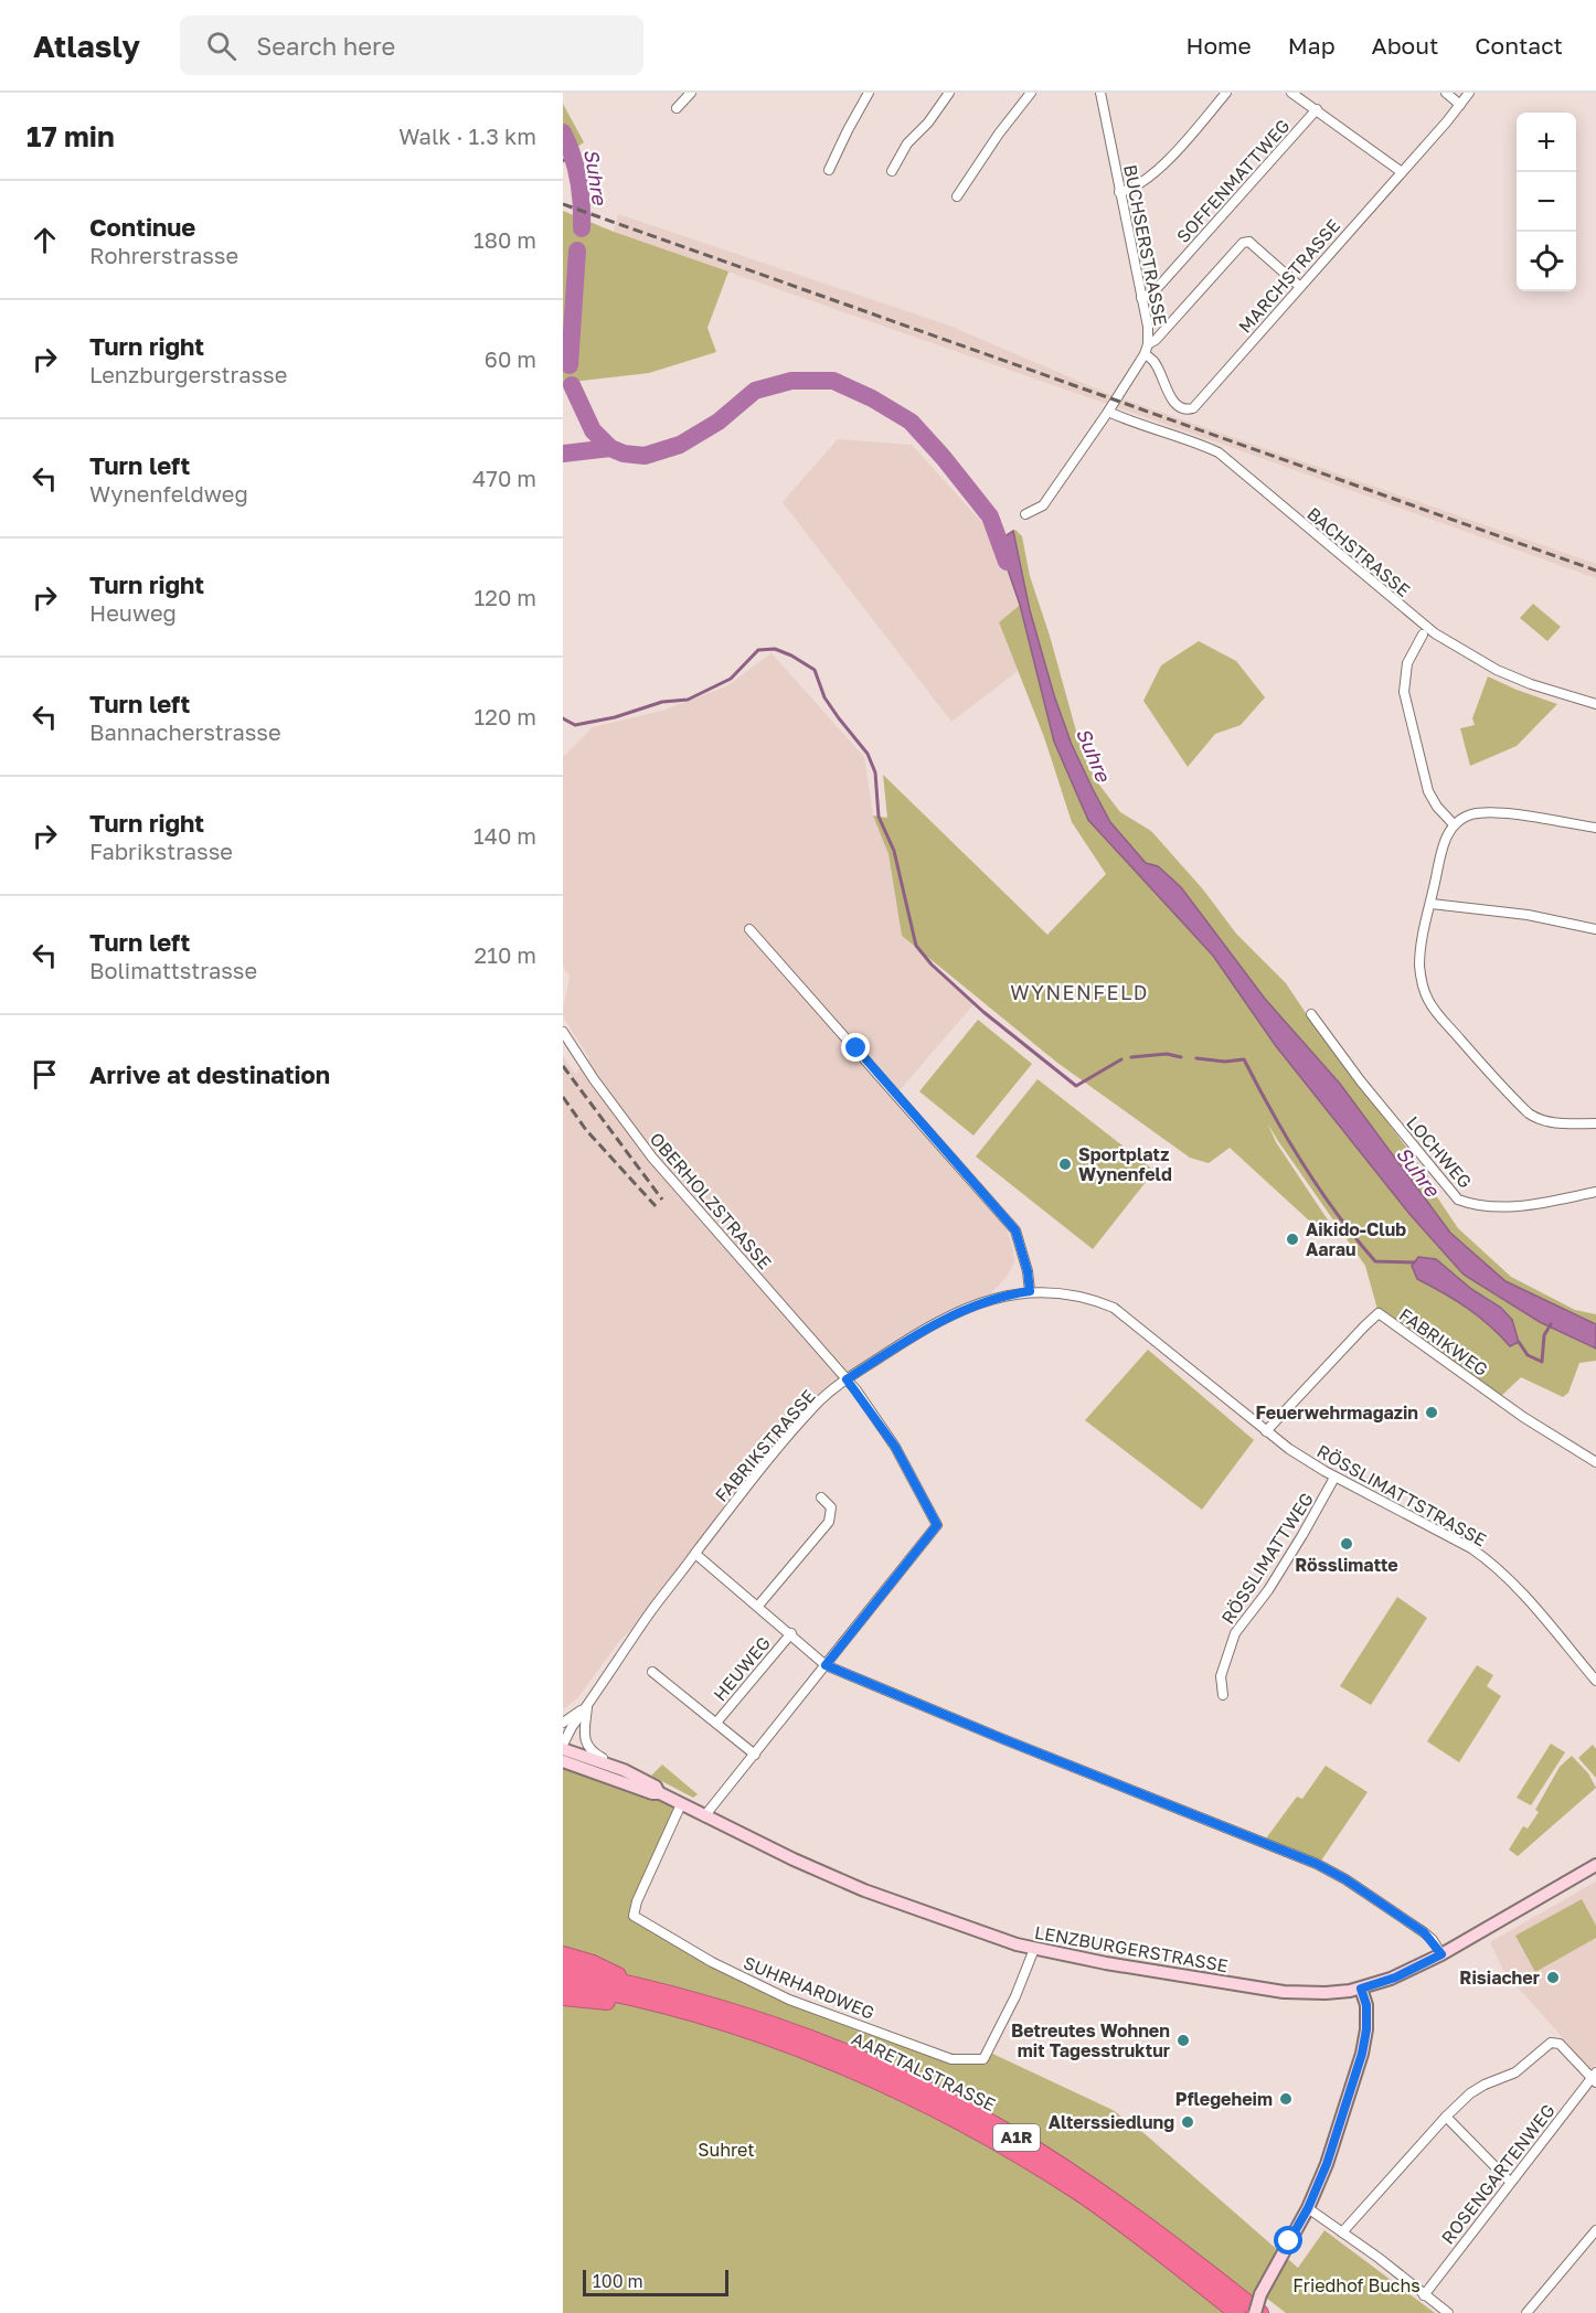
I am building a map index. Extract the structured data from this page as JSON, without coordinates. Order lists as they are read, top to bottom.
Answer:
{
  "streets": {
    "highway": ["AARETALSTRASSE", "A1R"],
    "main road": ["LENZBURGERSTRASSE"],
    "street": [
      "SOFFENMATTWEG",
      "BUCHSERSTRASSE",
      "MARCHSTRASSE",
      "BACHSTRASSE",
      "LOCHWEG",
      "OBERHOLZSTRASSE",
      "FABRIKWEG",
      "FABRIKSTRASSE",
      "RÖSSLIMATTSTRASSE",
      "RÖSSLIMATTWEG",
      "HEUWEG",
      "SUHRHARDWEG",
      "ROSENGARTENWEG"
    ]
  },
  "crossings": [
    ["SOFFENMATTWEG", "BUCHSERSTRASSE"],
    ["BUCHSERSTRASSE", "MARCHSTRASSE"],
    ["BUCHSERSTRASSE", "BACHSTRASSE"],
    ["OBERHOLZSTRASSE", "FABRIKSTRASSE"],
    ["FABRIKWEG", "FABRIKSTRASSE"],
    ["FABRIKWEG", "RÖSSLIMATTSTRASSE"],
    ["FABRIKSTRASSE", "RÖSSLIMATTSTRASSE"],
    ["FABRIKSTRASSE", "LENZBURGERSTRASSE"],
    ["RÖSSLIMATTSTRASSE", "RÖSSLIMATTWEG"],
    ["LENZBURGERSTRASSE", "SUHRHARDWEG"]
  ],
  "districts": ["WYNENFELD"],
  "water": ["Suhre"],
  "parks": ["Suhret", "Friedhof Buchs"],
  "places": [
    "Sportplatz Wynenfeld",
    "Aikido-Club Aarau",
    "Feuerwehrmagazin",
    "Rösslimatte",
    "Risiacher",
    "Betreutes Wohnen mit Tagesstruktur",
    "Pflegeheim",
    "Alterssiedlung"
  ],
  "scale_bar": "100 m",
  "page": {
    "header": "Atlasly",
    "search": "Search here",
    "nav": [
      "Home",
      "Map",
      "About",
      "Contact"
    ],
    "heading": ["17 min", "Walk · 1.3 km"],
    "map_buttons": ["+", "−"],
    "list": [
      ["Continue", "Rohrerstrasse", "180 m"],
      ["Turn right", "Lenzburgerstrasse", "60 m"],
      ["Turn left", "Wynenfeldweg", "470 m"],
      ["Turn right", "Heuweg", "120 m"],
      ["Turn left", "Bannacherstrasse", "120 m"],
      ["Turn right", "Fabrikstrasse", "140 m"],
      ["Turn left", "Bolimattstrasse", "210 m"],
      "Arrive at destination"
    ],
    "scale": "100 m"
  }
}
